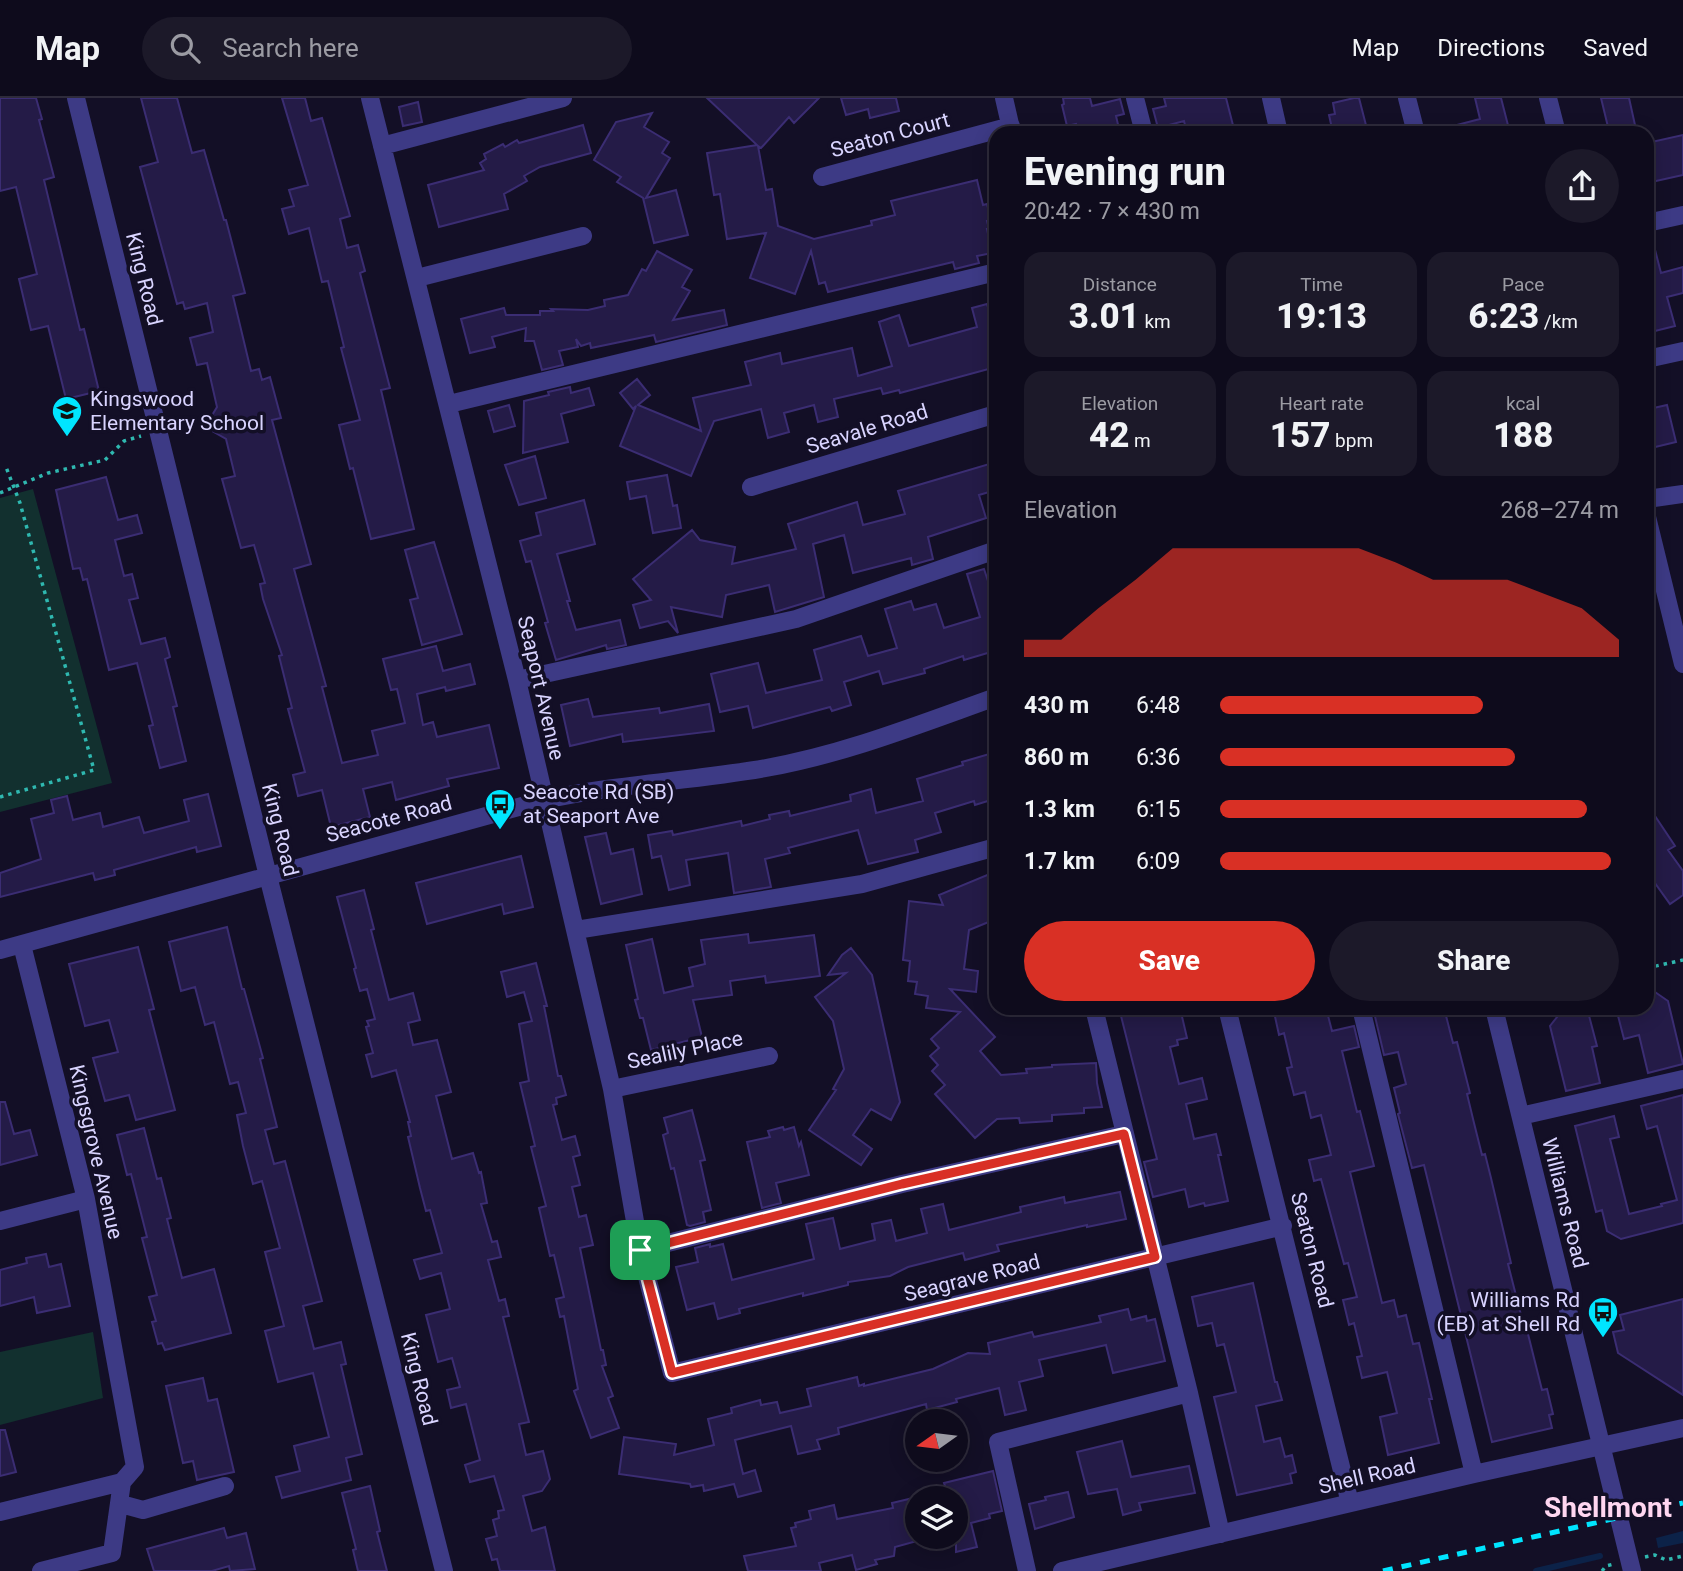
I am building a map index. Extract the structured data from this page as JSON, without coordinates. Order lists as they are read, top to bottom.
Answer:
{
  "streets": {
    "street": [
      "Seaton Court",
      "King Road",
      "Seavale Road",
      "Seaport Avenue",
      "Seacote Road",
      "Sealily Place",
      "Kingsgrove Avenue",
      "Williams Road",
      "Seaton Road",
      "Seagrave Road",
      "Shell Road"
    ]
  },
  "crossings": [
    ["King Road", "Seacote Road"],
    ["Seaport Avenue", "Seacote Road"],
    ["Seaport Avenue", "Sealily Place"],
    ["Seaport Avenue", "Seagrave Road"],
    ["Seacote Road", "Kingsgrove Avenue"],
    ["Williams Road", "Shell Road"],
    ["Seaton Road", "Seagrave Road"],
    ["Seaton Road", "Shell Road"]
  ],
  "districts": ["Shellmont"],
  "places": {
    "school or university": ["Kingswood Elementary School"],
    "bus stop": ["Seacote Rd (SB) at Seaport Ave", "Williams Rd (EB) at Shell Rd"]
  },
  "north": "left",
  "page": {
    "header": "Map",
    "search": "Search here",
    "nav": ["Map", "Directions", "Saved"],
    "heading": ["Evening run", "20:42 · 7 × 430 m"],
    "stats": [
      ["Distance", "3.01 km"],
      ["Time", "19:13"],
      ["Pace", "6:23 /km"],
      ["Elevation", "42 m"],
      ["Heart rate", "157 bpm"],
      ["kcal", "188"]
    ],
    "chart": ["Elevation", "268–274 m"],
    "list": [
      {
        "name": "430 m",
        "note": "6:48"
      },
      {
        "name": "860 m",
        "note": "6:36"
      },
      {
        "name": "1.3 km",
        "note": "6:15"
      },
      {
        "name": "1.7 km",
        "note": "6:09"
      }
    ],
    "buttons": ["Save", "Share"]
  }
}
